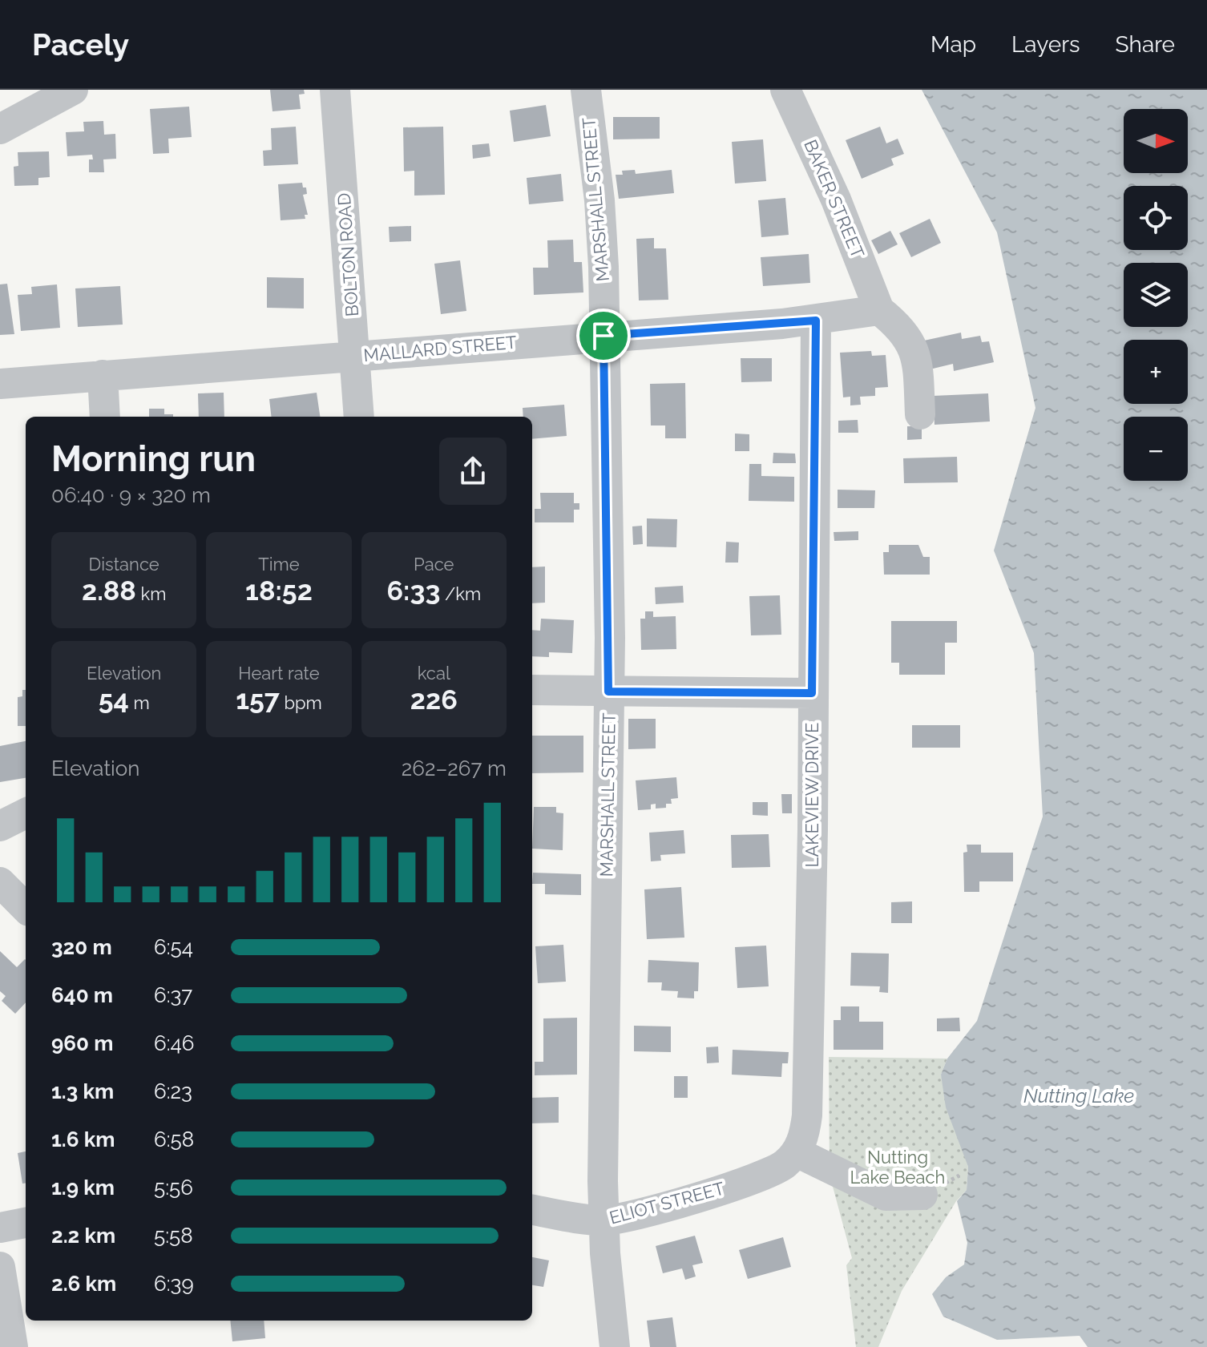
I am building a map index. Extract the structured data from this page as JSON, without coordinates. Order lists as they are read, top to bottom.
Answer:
{
  "streets": {
    "street": [
      "BAKER STREET",
      "MARSHALL STREET",
      "BOLTON ROAD",
      "MALLARD STREET",
      "LAKEVIEW DRIVE",
      "ELIOT STREET"
    ]
  },
  "crossings": [
    ["BAKER STREET", "MALLARD STREET"],
    ["MARSHALL STREET", "MALLARD STREET"],
    ["MARSHALL STREET", "ELIOT STREET"],
    ["BOLTON ROAD", "MALLARD STREET"],
    ["MALLARD STREET", "LAKEVIEW DRIVE"],
    ["LAKEVIEW DRIVE", "ELIOT STREET"]
  ],
  "water": ["Nutting Lake"],
  "parks": ["Nutting Lake Beach"],
  "north": "right",
  "page": {
    "header": "Pacely",
    "nav": ["Map", "Layers", "Share"],
    "map_buttons": ["+", "−"],
    "heading": ["Morning run", "06:40 · 9 × 320 m"],
    "stats": [
      ["Distance", "2.88 km"],
      ["Time", "18:52"],
      ["Pace", "6:33 /km"],
      ["Elevation", "54 m"],
      ["Heart rate", "157 bpm"],
      ["kcal", "226"]
    ],
    "chart": ["Elevation", "262–267 m"],
    "list": [
      {
        "name": "320 m",
        "note": "6:54"
      },
      {
        "name": "640 m",
        "note": "6:37"
      },
      {
        "name": "960 m",
        "note": "6:46"
      },
      {
        "name": "1.3 km",
        "note": "6:23"
      },
      {
        "name": "1.6 km",
        "note": "6:58"
      },
      {
        "name": "1.9 km",
        "note": "5:56"
      },
      {
        "name": "2.2 km",
        "note": "5:58"
      },
      {
        "name": "2.6 km",
        "note": "6:39"
      }
    ]
  }
}
